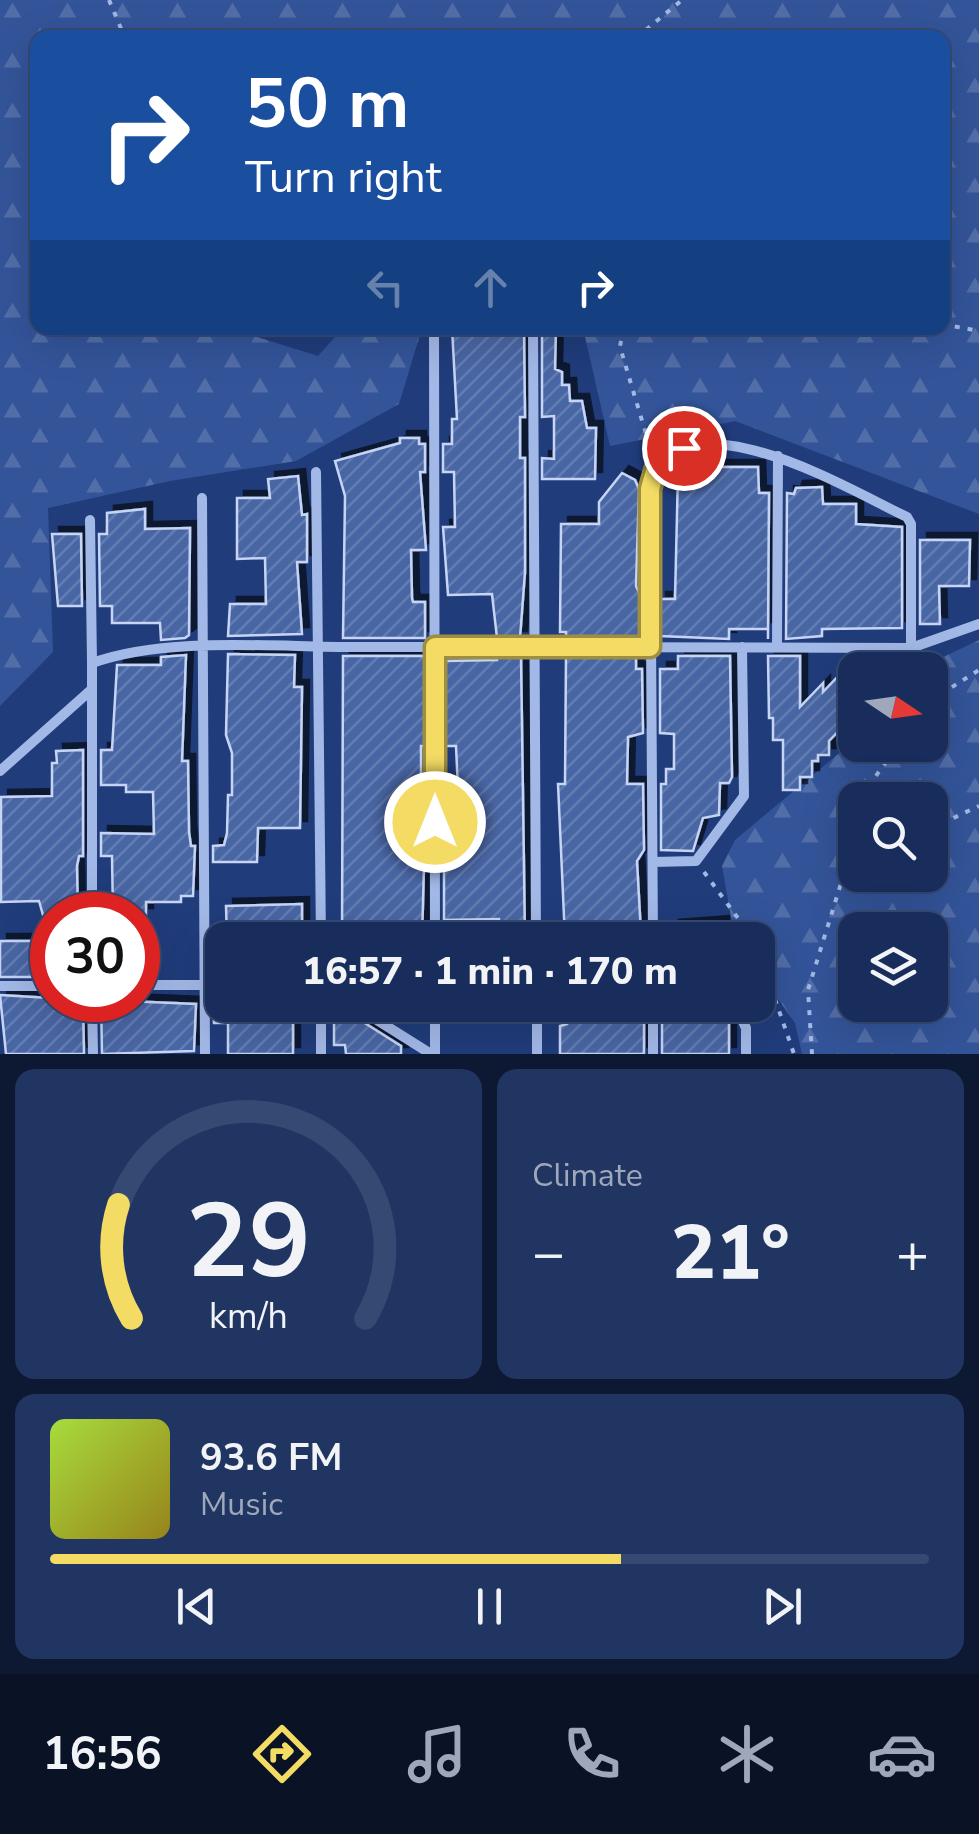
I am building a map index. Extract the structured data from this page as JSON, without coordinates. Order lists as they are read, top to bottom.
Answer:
{
  "north": "right",
  "page": {
    "turn": ["50 m", "Turn right"],
    "limit": "30",
    "trip": "16:57 · 1 min · 170 m",
    "tile": "Climate",
    "heat": ["−", "21°", "+"],
    "song": ["93.6 FM", "Music"],
    "tabs": "16:56",
    "gauge": ["29", "km/h"]
  }
}
